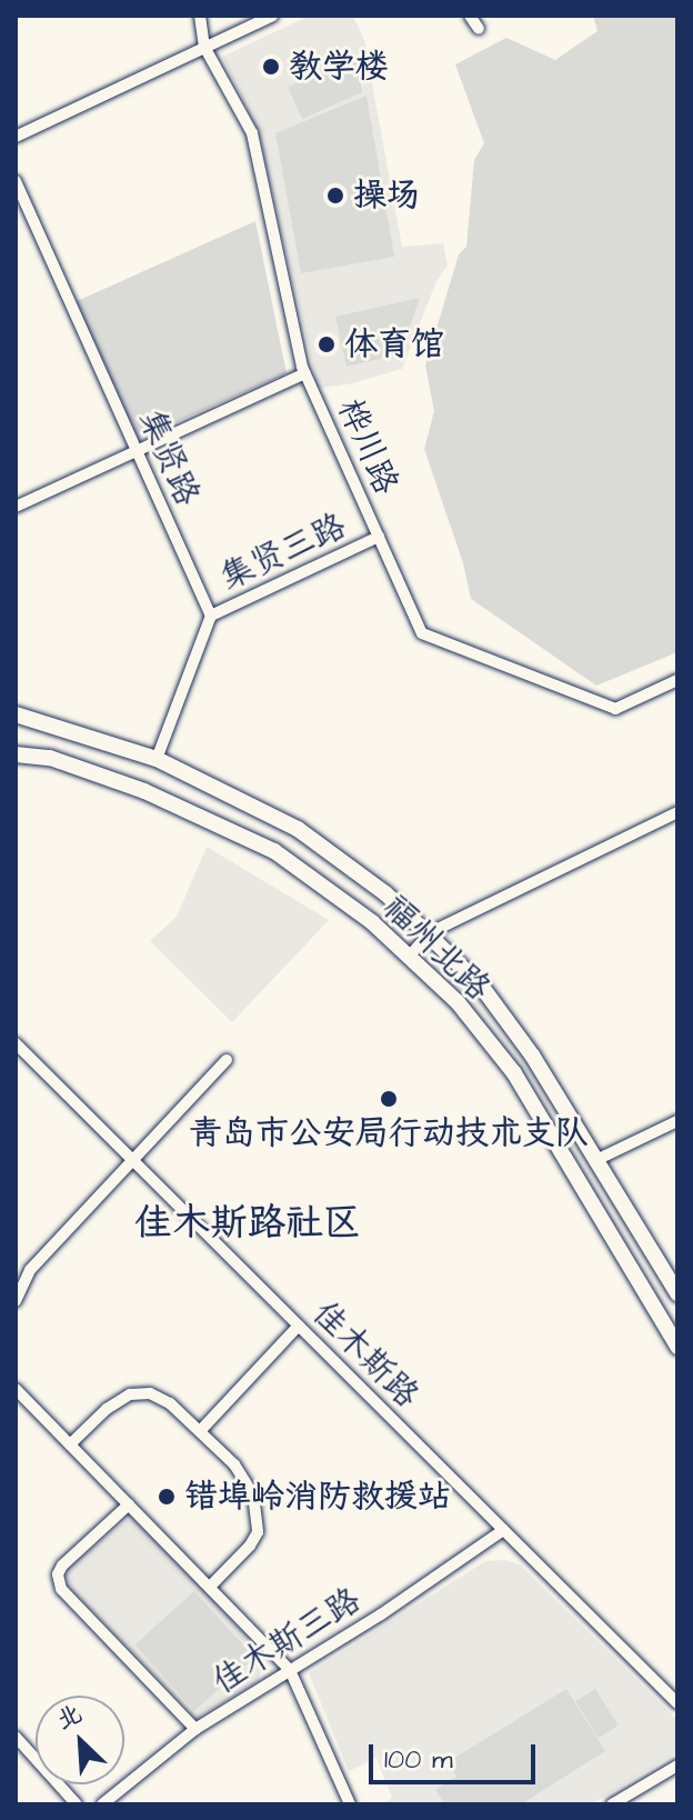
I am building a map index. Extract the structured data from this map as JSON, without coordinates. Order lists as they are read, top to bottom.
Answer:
{
  "streets": {
    "main road": ["福州北路"],
    "street": [
      "桦川路",
      "集贤路",
      "集贤三路",
      "佳木斯路",
      "佳木斯三路"
    ]
  },
  "crossings": [
    ["桦川路", "集贤三路"],
    ["集贤路", "集贤三路"],
    ["佳木斯路", "佳木斯三路"]
  ],
  "districts": ["佳木斯路社区"],
  "places": [
    "教学楼",
    "操场",
    "体育馆",
    "青岛市公安局行动技术支队",
    "错埠岭消防救援站"
  ],
  "scale_bar": "100 m",
  "north": "top left"
}
